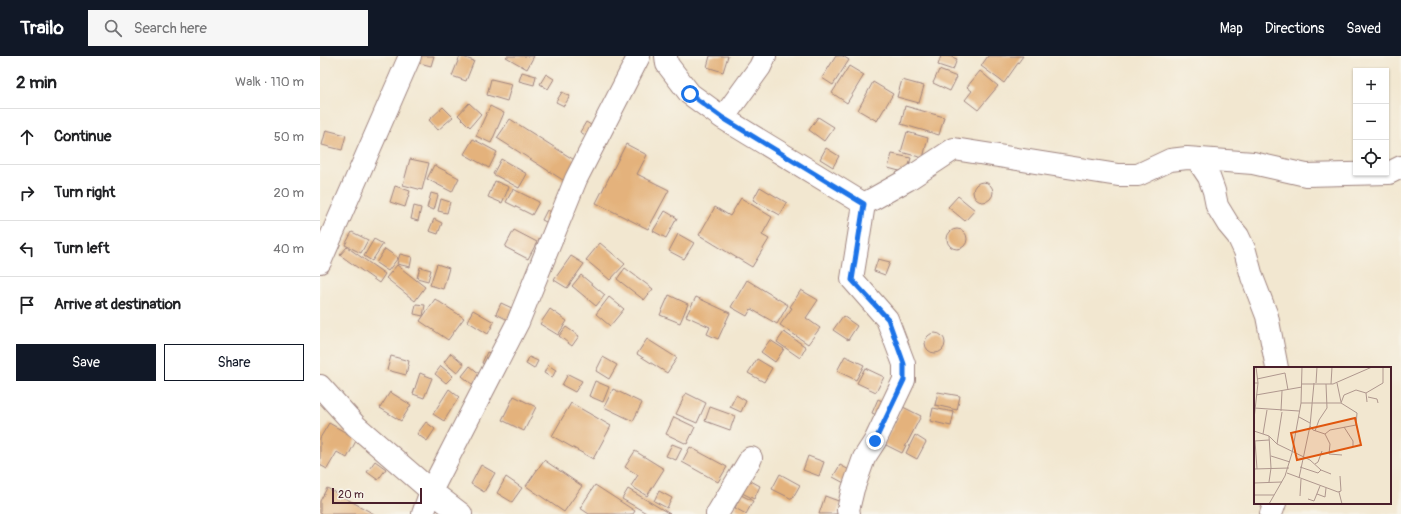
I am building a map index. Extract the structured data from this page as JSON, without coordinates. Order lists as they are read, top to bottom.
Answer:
{
  "scale_bar": "20 m",
  "page": {
    "header": "Trailo",
    "search": "Search here",
    "nav": ["Map", "Directions", "Saved"],
    "heading": ["2 min", "Walk · 110 m"],
    "map_buttons": ["+", "−"],
    "list": [
      ["Continue", "50 m"],
      ["Turn right", "20 m"],
      ["Turn left", "40 m"],
      "Arrive at destination"
    ],
    "buttons": ["Save", "Share"],
    "scale": "20 m"
  }
}
